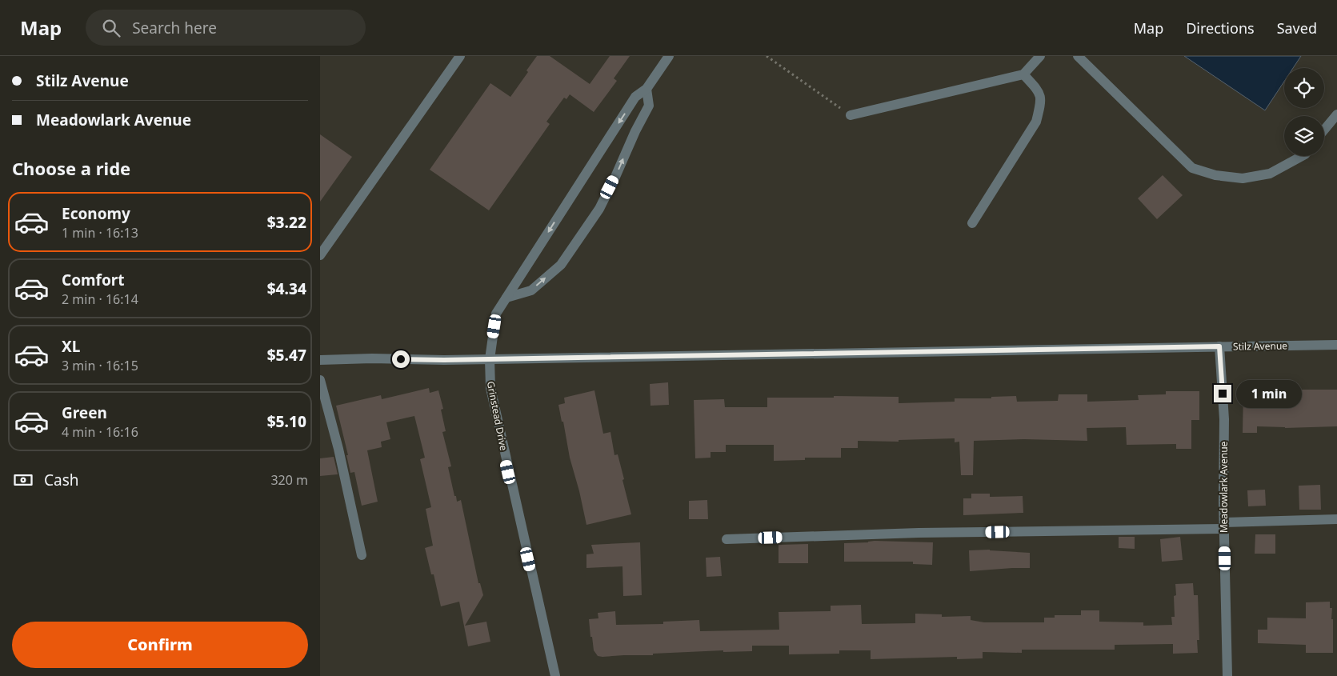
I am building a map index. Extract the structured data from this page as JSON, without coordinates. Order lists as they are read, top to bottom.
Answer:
{
  "streets": {
    "street": ["Stilz Avenue", "Grinstead Drive", "Meadowlark Avenue"]
  },
  "crossings": [
    ["Stilz Avenue", "Grinstead Drive"],
    ["Stilz Avenue", "Meadowlark Avenue"]
  ],
  "page": {
    "header": "Map",
    "search": "Search here",
    "nav": ["Map", "Directions", "Saved"],
    "banner": ["Stilz Avenue", "Meadowlark Avenue"],
    "heading": "Choose a ride",
    "list": [
      {
        "name": "Economy",
        "note": "1 min · 16:13",
        "value": "$3.22"
      },
      {
        "name": "Comfort",
        "note": "2 min · 16:14",
        "value": "$4.34"
      },
      {
        "name": "XL",
        "note": "3 min · 16:15",
        "value": "$5.47"
      },
      {
        "name": "Green",
        "note": "4 min · 16:16",
        "value": "$5.10"
      }
    ],
    "bubble": "1 min",
    "pay": ["Cash", "320 m"],
    "buttons": "Confirm"
  }
}
